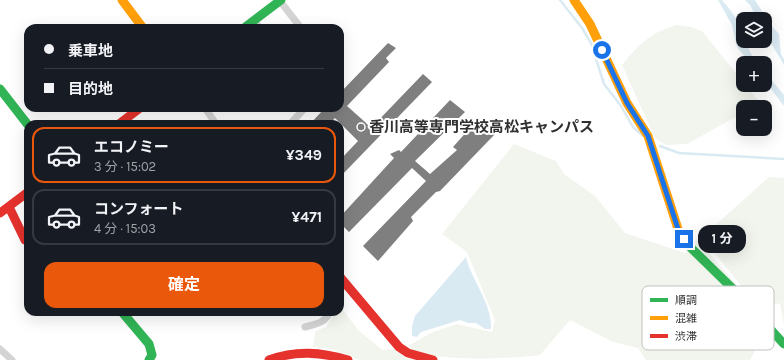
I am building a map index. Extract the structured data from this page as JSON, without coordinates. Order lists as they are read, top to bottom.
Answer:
{
  "places": ["香川高等専門学校高松キャンパス"],
  "legend": ["順調", "混雑", "渋滞"],
  "page": {
    "map_buttons": ["+", "−"],
    "banner": ["乗車地", "目的地"],
    "list": [
      {
        "name": "エコノミー",
        "note": "3 分 · 15:02",
        "value": "¥349"
      },
      {
        "name": "コンフォート",
        "note": "4 分 · 15:03",
        "value": "¥471"
      }
    ],
    "bubble": "1 分",
    "buttons": "確定"
  }
}
